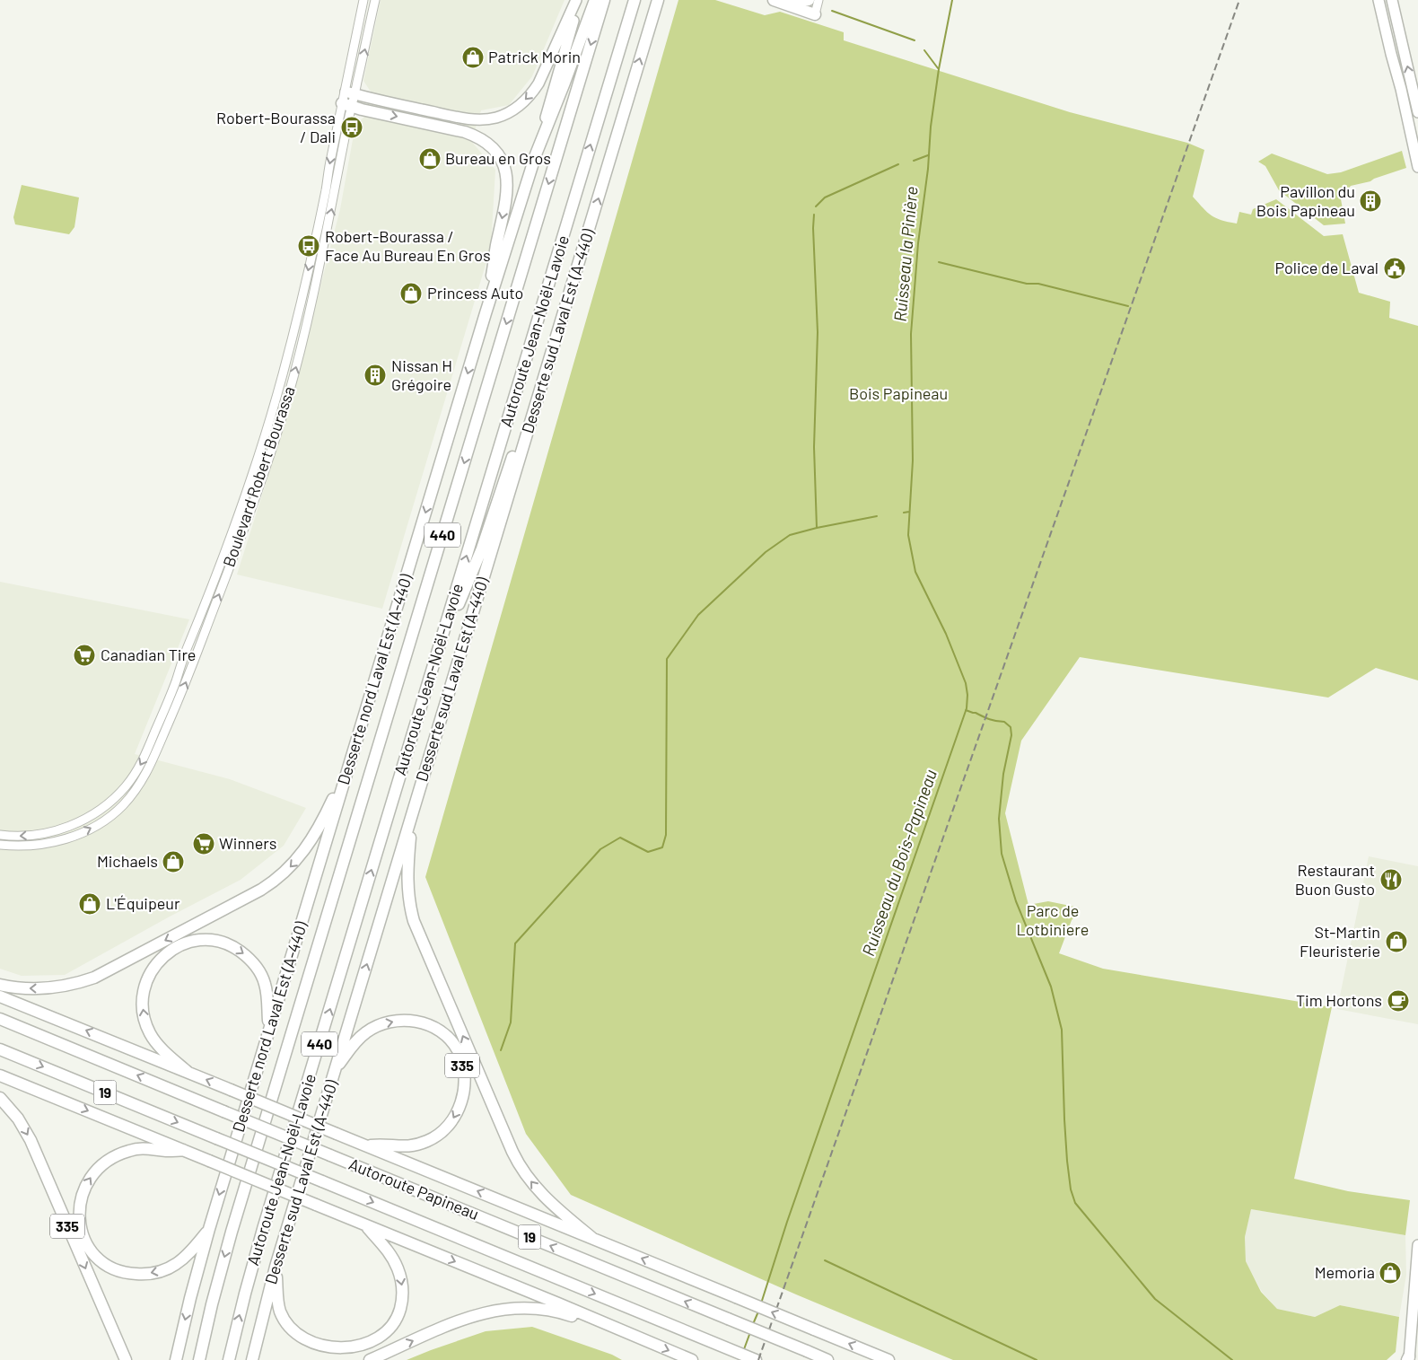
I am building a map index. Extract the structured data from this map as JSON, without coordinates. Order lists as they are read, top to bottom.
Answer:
{
  "streets": {
    "highway": [
      "Autoroute Jean-Noël-Lavoie",
      "Desserte sud Laval Est (A-440)",
      "440",
      "Desserte nord Laval Est (A-440)",
      "335",
      "19",
      "Autoroute Papineau"
    ],
    "street": ["Boulevard Robert Bourassa"]
  },
  "crossings": [
    ["Desserte sud Laval Est (A-440)", "335"]
  ],
  "one_way": ["Desserte sud Laval Est (A-440)", "Desserte nord Laval Est (A-440)"],
  "water": ["Ruisseau la Pinière", "Ruisseau du Bois-Papineau"],
  "parks": ["Bois Papineau", "Parc de Lotbiniere"],
  "places": {
    "shop": [
      "Patrick Morin",
      "Bureau en Gros",
      "Princess Auto",
      "Michaels",
      "L'Équipeur",
      "St-Martin Fleuristerie",
      "Memoria"
    ],
    "bus stop": ["Robert-Bourassa / Dali", "Robert-Bourassa / Face Au Bureau En Gros"],
    "building": ["Pavillon du Bois Papineau", "Nissan H Grégoire"],
    "public building": ["Police de Laval"],
    "supermarket": ["Canadian Tire", "Winners"],
    "restaurant": ["Restaurant Buon Gusto"],
    "cafe": ["Tim Hortons"]
  }
}
